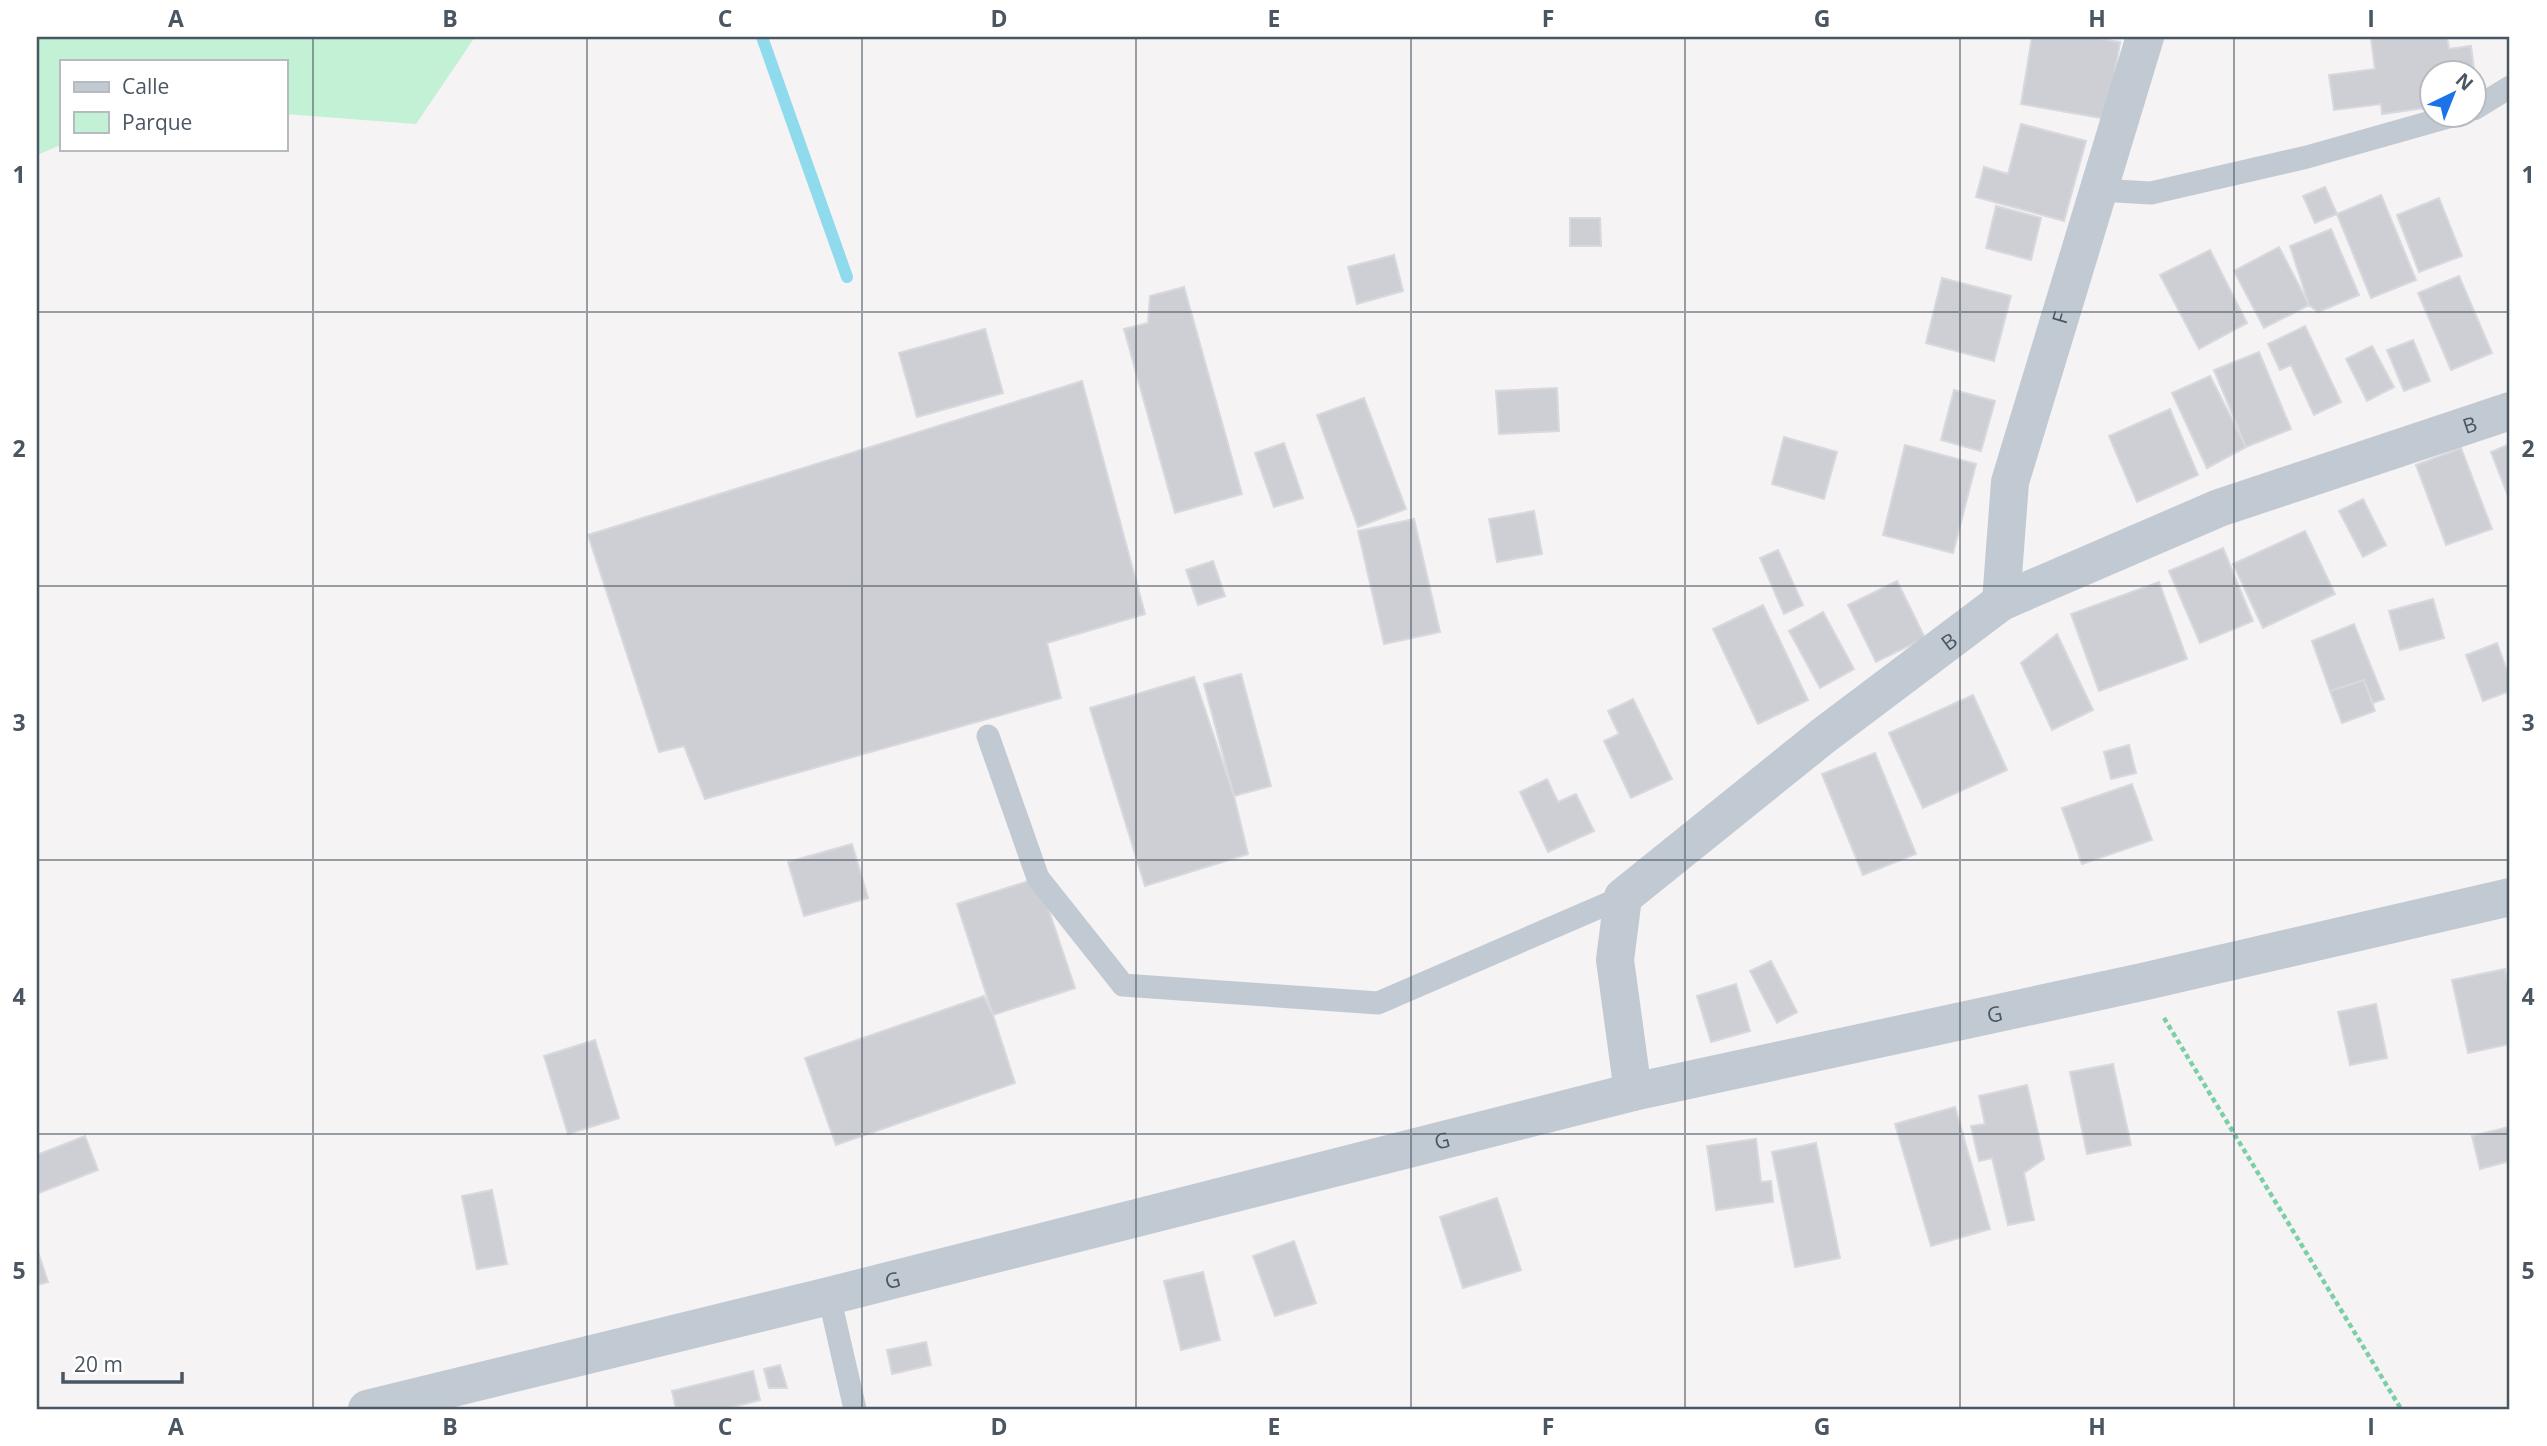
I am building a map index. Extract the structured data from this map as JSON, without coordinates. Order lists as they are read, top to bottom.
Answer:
{
  "streets": {
    "street": ["F", "B", "G"]
  },
  "crossings": [
    ["F", "B"]
  ],
  "legend": ["Calle", "Parque"],
  "scale_bar": "20 m",
  "north": "top right",
  "grid": {
    "columns": [
      "A",
      "B",
      "C",
      "D",
      "E",
      "F",
      "G",
      "H",
      "I"
    ],
    "rows": [
      "1",
      "2",
      "3",
      "4",
      "5"
    ]
  }
}
